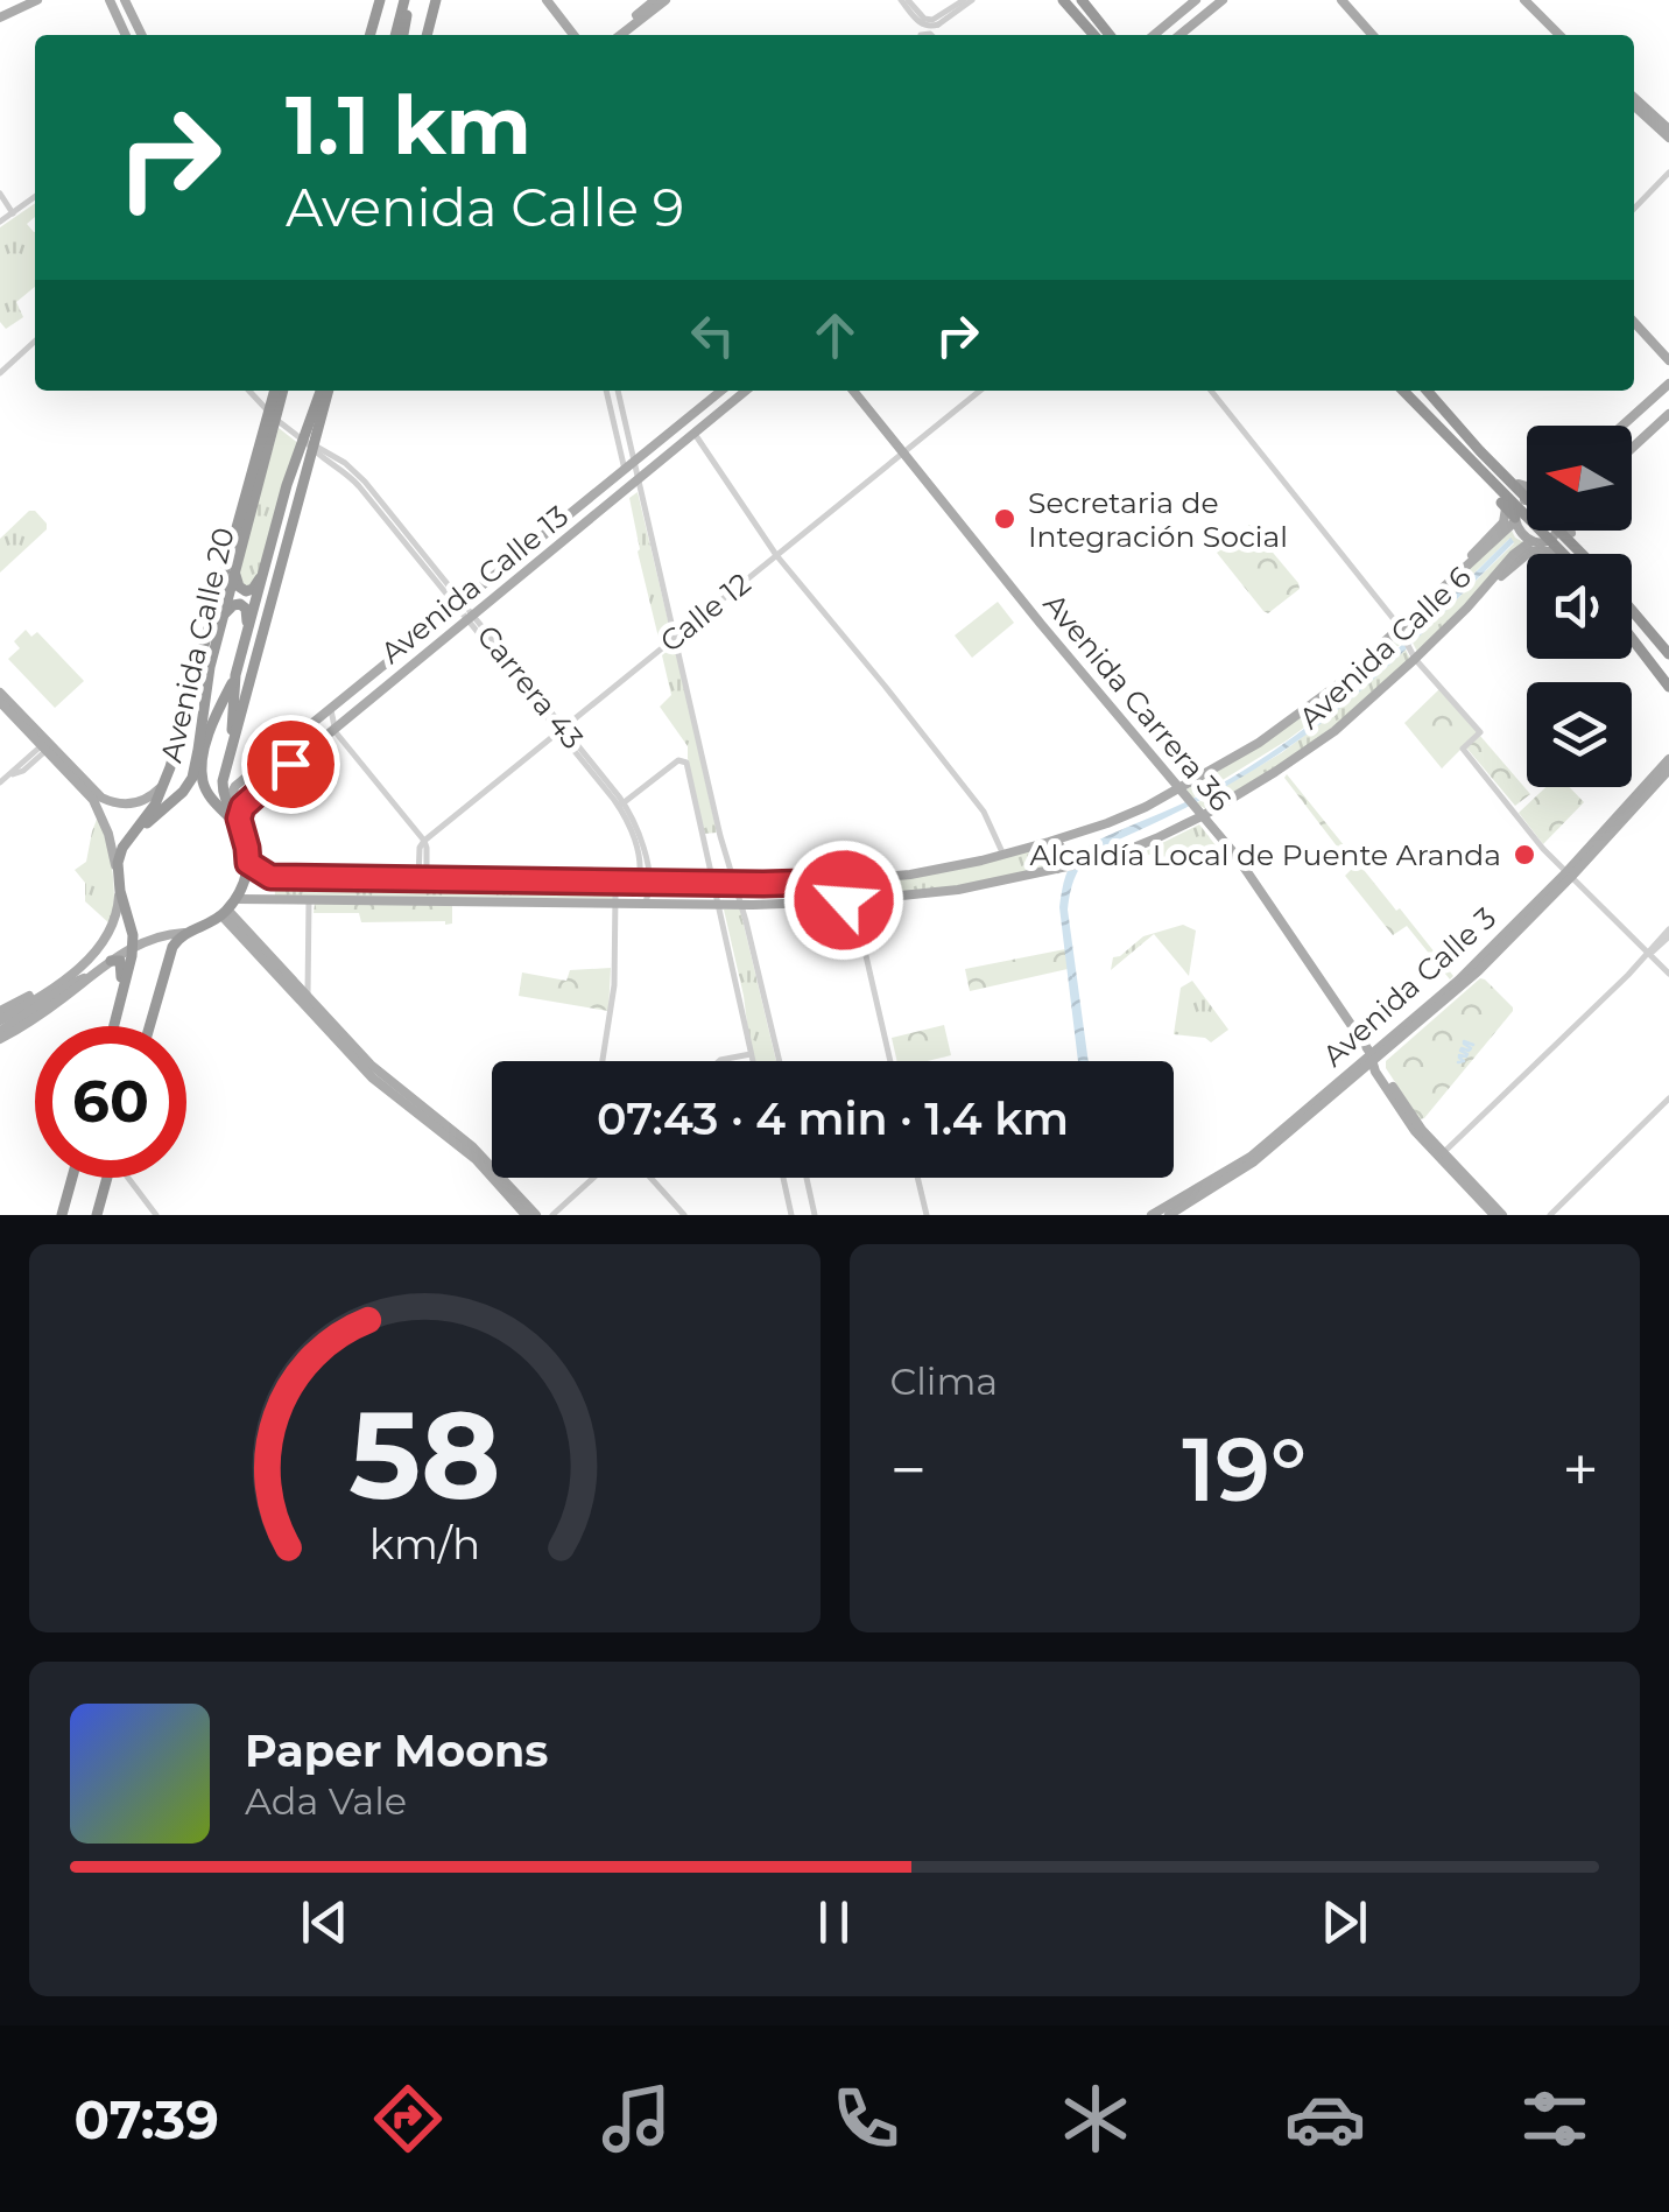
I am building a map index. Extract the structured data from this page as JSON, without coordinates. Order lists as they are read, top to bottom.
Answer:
{
  "streets": {
    "highway": ["Avenida Calle 20"],
    "main road": [
      "Avenida Calle 13",
      "Avenida Calle 6",
      "Avenida Carrera 36",
      "Avenida Calle 3"
    ],
    "street": ["Calle 12", "Carrera 43"]
  },
  "crossings": [
    ["Avenida Calle 13", "Avenida Calle 20"],
    ["Avenida Calle 13", "Carrera 43"],
    ["Calle 12", "Carrera 43"],
    ["Calle 12", "Avenida Carrera 36"],
    ["Avenida Calle 20", "Carrera 43"],
    ["Avenida Calle 6", "Carrera 43"],
    ["Avenida Calle 6", "Avenida Carrera 36"],
    ["Avenida Carrera 36", "Avenida Calle 3"]
  ],
  "places": ["Secretaria de Integración Social", "Alcaldía Local de Puente Aranda"],
  "north": "left",
  "page": {
    "turn": ["1.1 km", "Avenida Calle 9"],
    "limit": "60",
    "trip": "07:43 · 4 min · 1.4 km",
    "tile": "Clima",
    "heat": ["−", "19°", "+"],
    "song": ["Paper Moons", "Ada Vale"],
    "tabs": "07:39",
    "gauge": ["58", "km/h"]
  }
}
